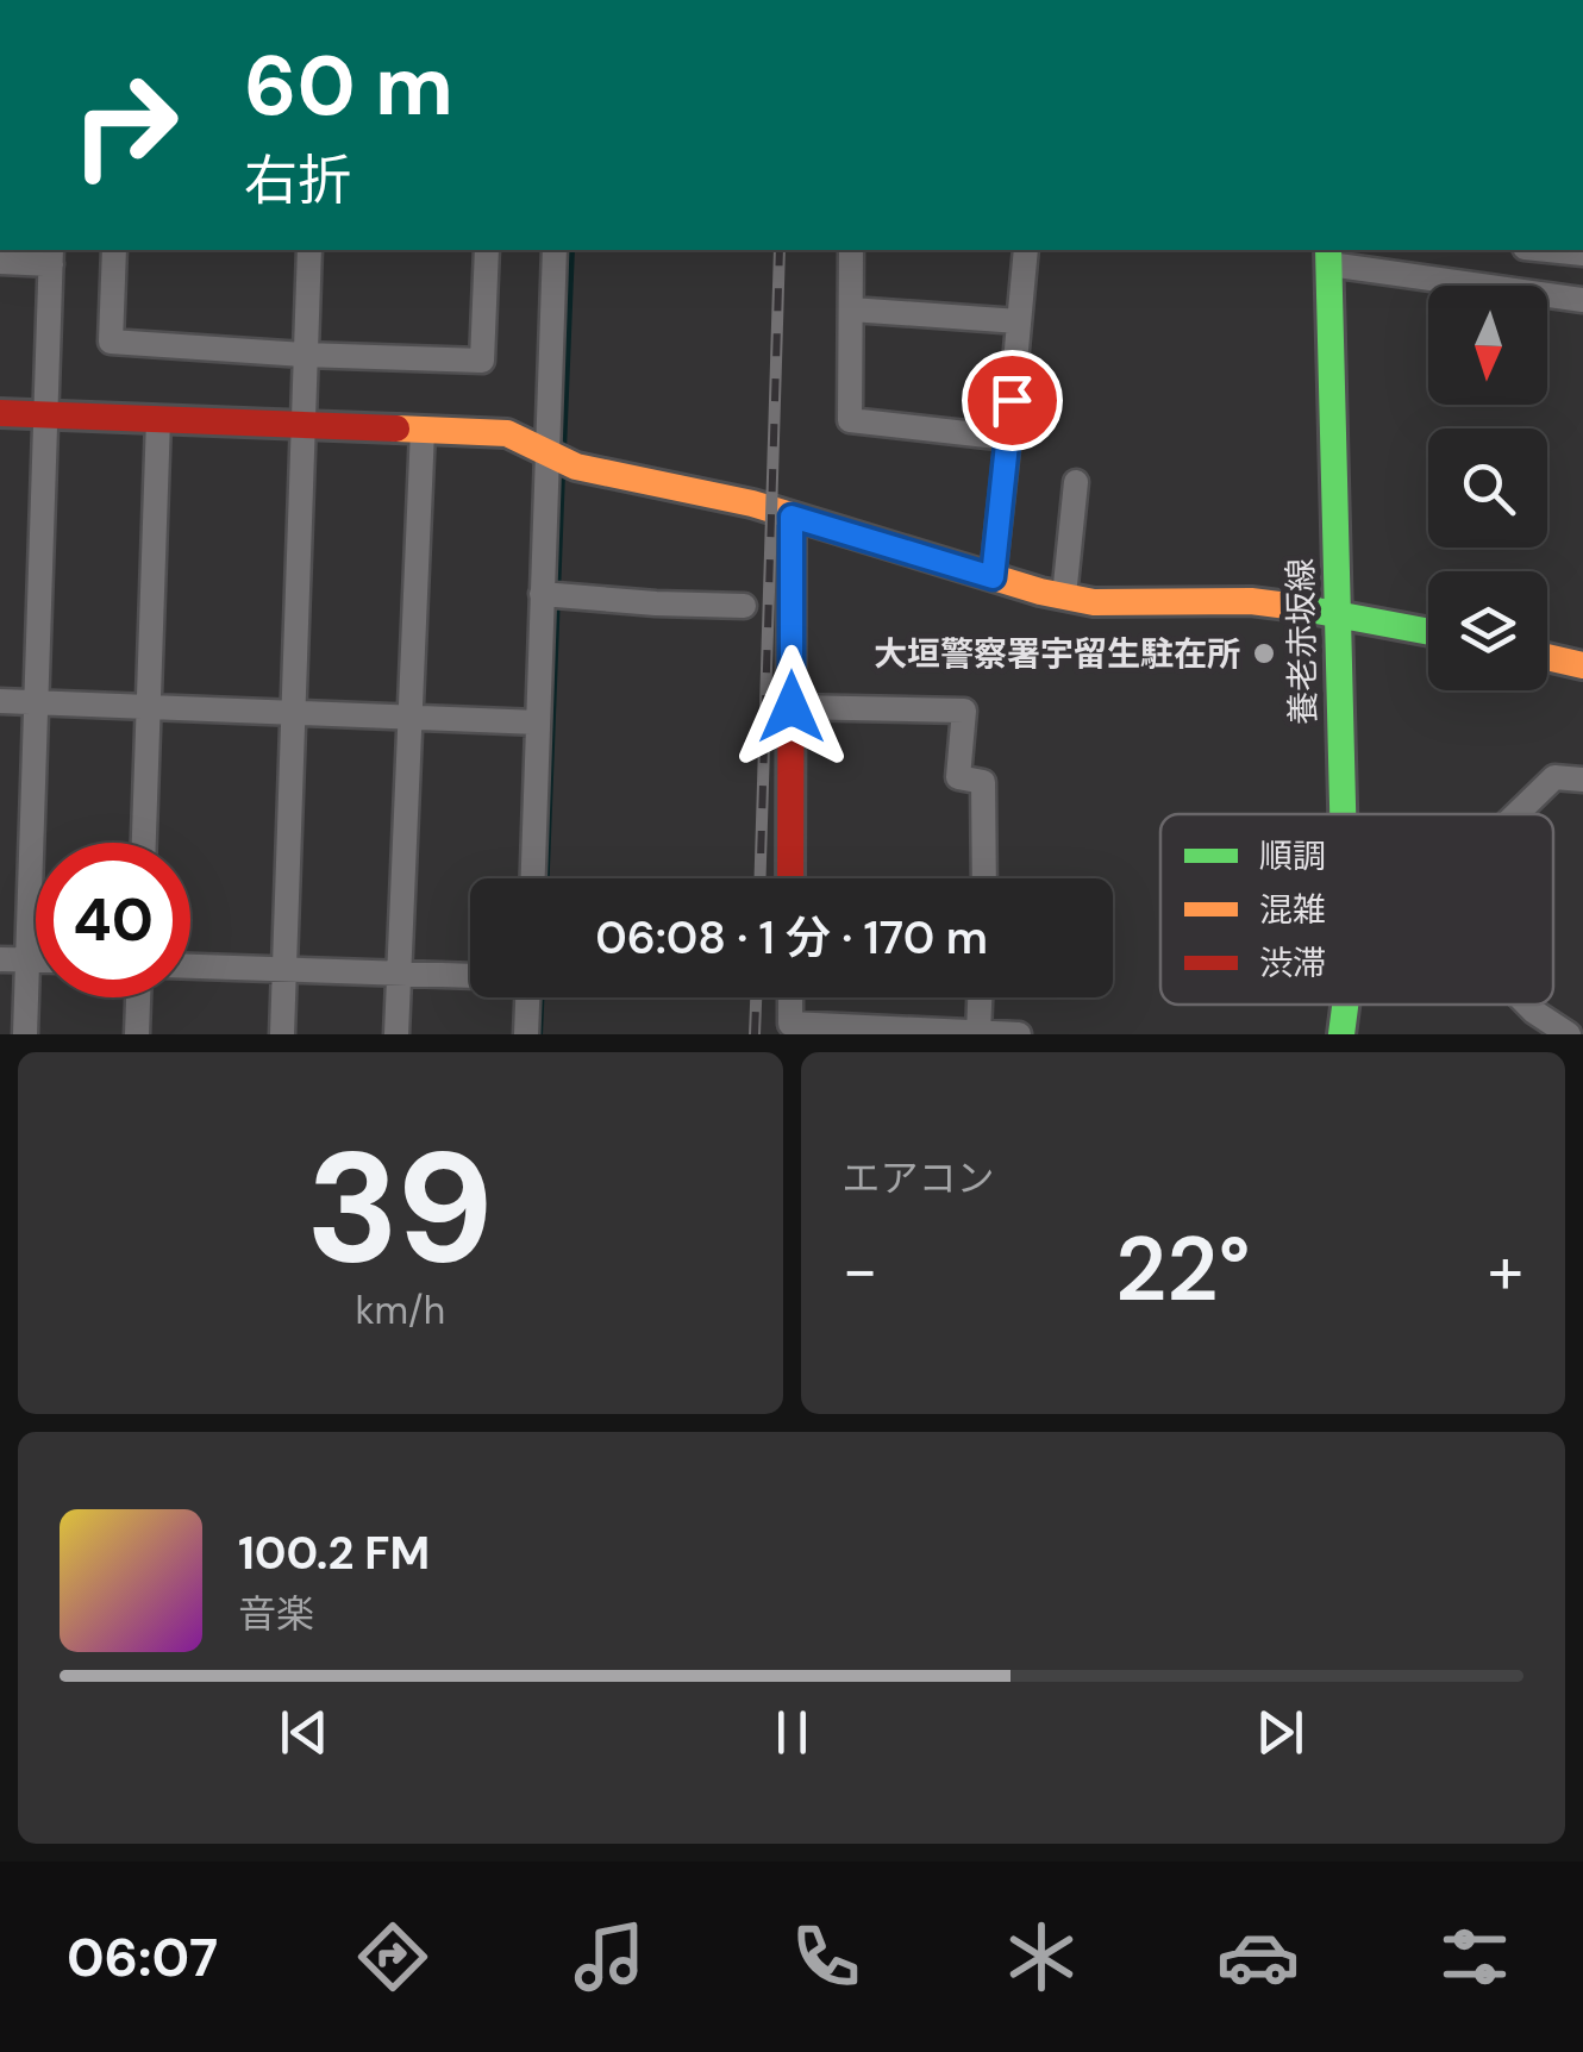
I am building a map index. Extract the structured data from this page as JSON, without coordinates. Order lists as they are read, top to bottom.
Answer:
{
  "streets": {
    "street": ["養老赤坂線"]
  },
  "places": ["大垣警察署宇留生駐在所"],
  "legend": ["順調", "混雑", "渋滞"],
  "north": "bottom",
  "page": {
    "turn": ["60 m", "右折"],
    "limit": "40",
    "trip": "06:08 · 1 分 · 170 m",
    "tile": [
      ["39", "km/h"],
      "エアコン"
    ],
    "heat": ["−", "22°", "+"],
    "song": ["100.2 FM", "音楽"],
    "tabs": "06:07"
  }
}
